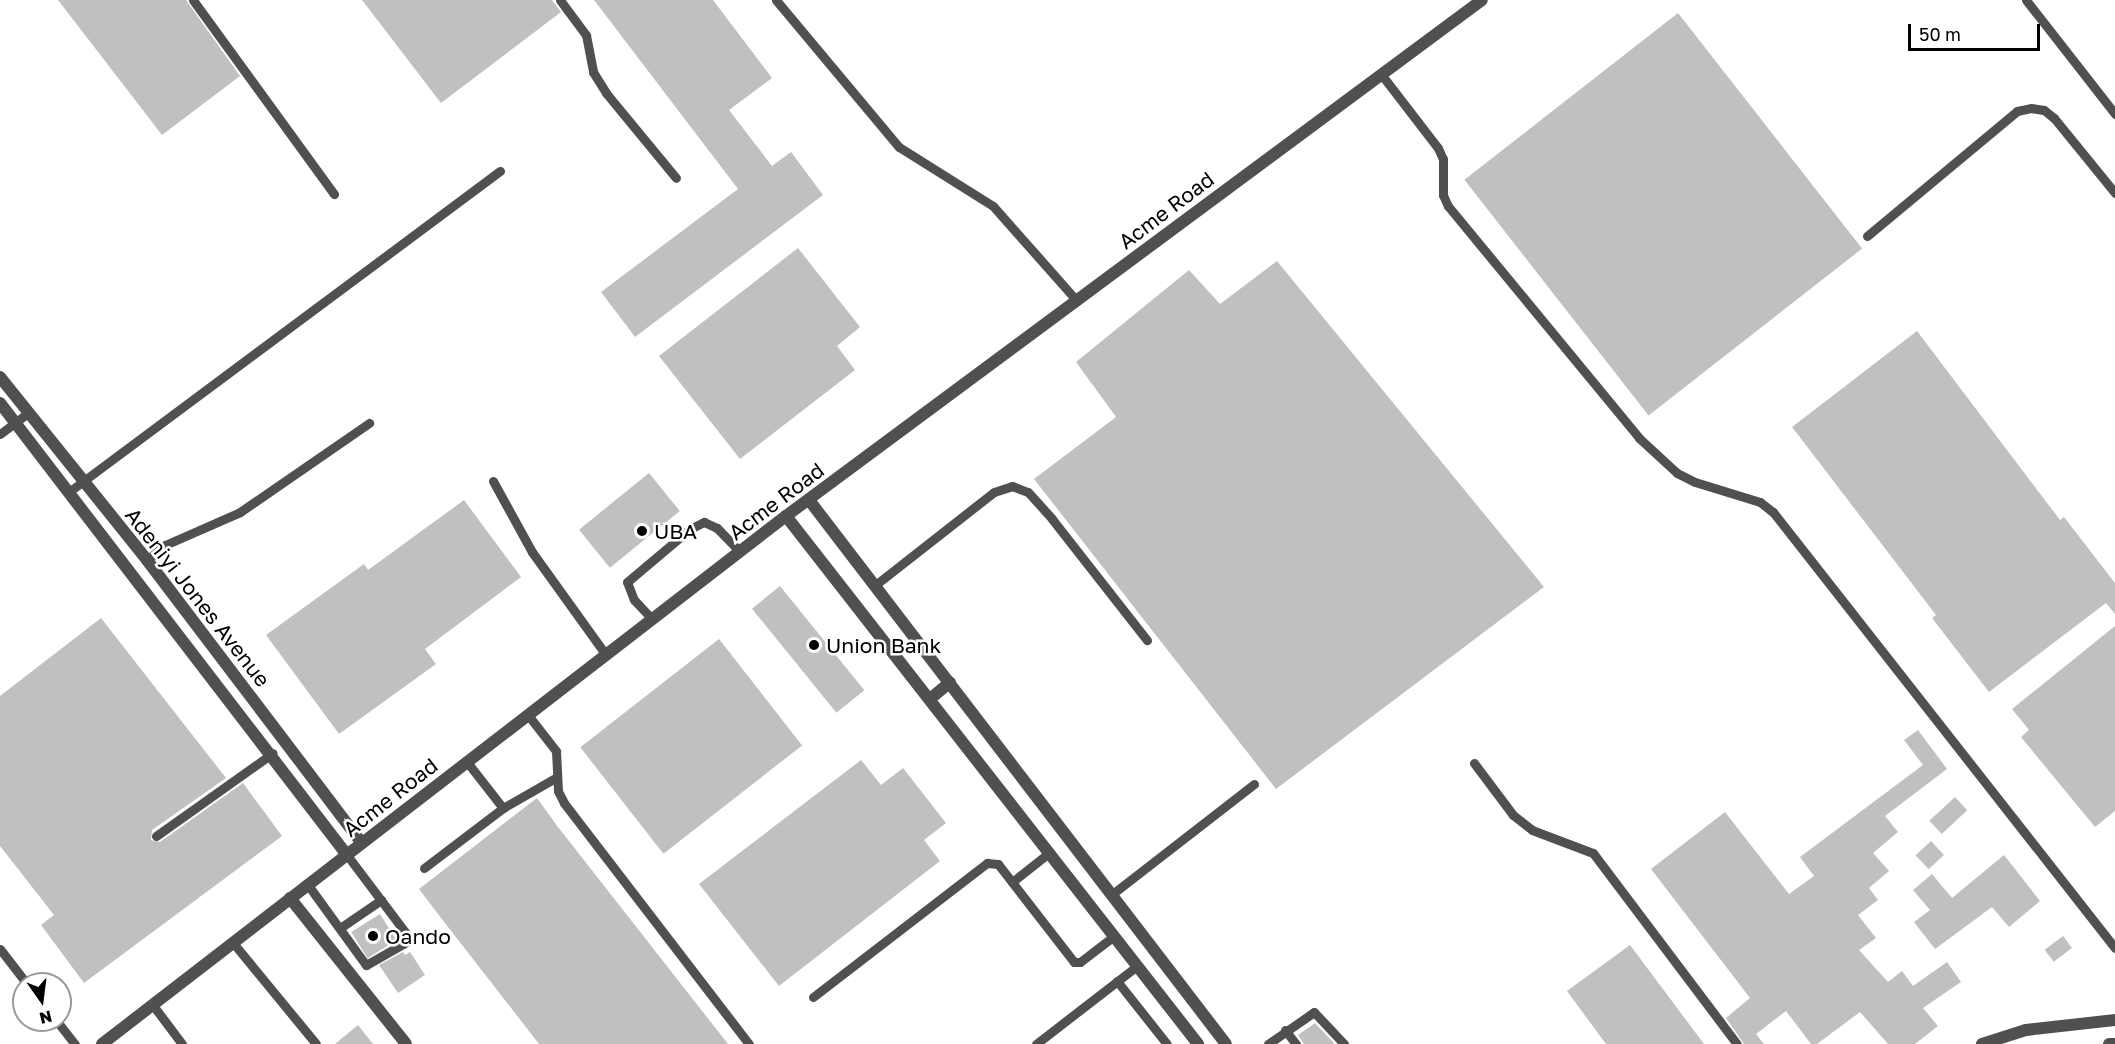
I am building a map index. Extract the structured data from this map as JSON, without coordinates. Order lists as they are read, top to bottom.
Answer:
{
  "streets": {
    "street": ["Acme Road", "Adeniyi Jones Avenue"]
  },
  "crossings": [
    ["Acme Road", "Adeniyi Jones Avenue"]
  ],
  "places": ["UBA", "Union Bank", "Oando"],
  "scale_bar": "50 m",
  "north": "bottom"
}
